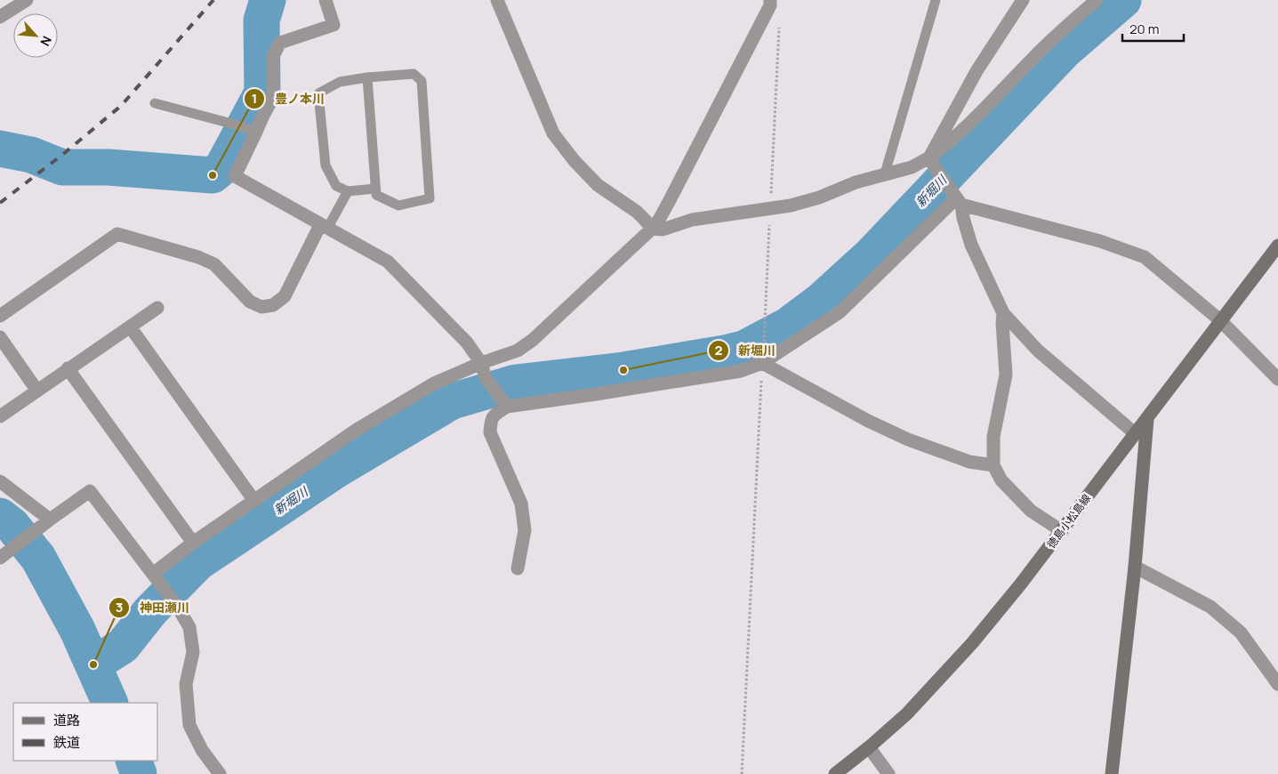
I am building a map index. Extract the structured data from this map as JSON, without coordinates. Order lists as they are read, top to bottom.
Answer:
{
  "streets": {
    "main road": ["徳島小松島線"]
  },
  "water": ["新堀川"],
  "places": ["豊ノ本川", "新堀川", "神田瀬川"],
  "legend": ["道路", "鉄道"],
  "scale_bar": "20 m",
  "north": "bottom right"
}
